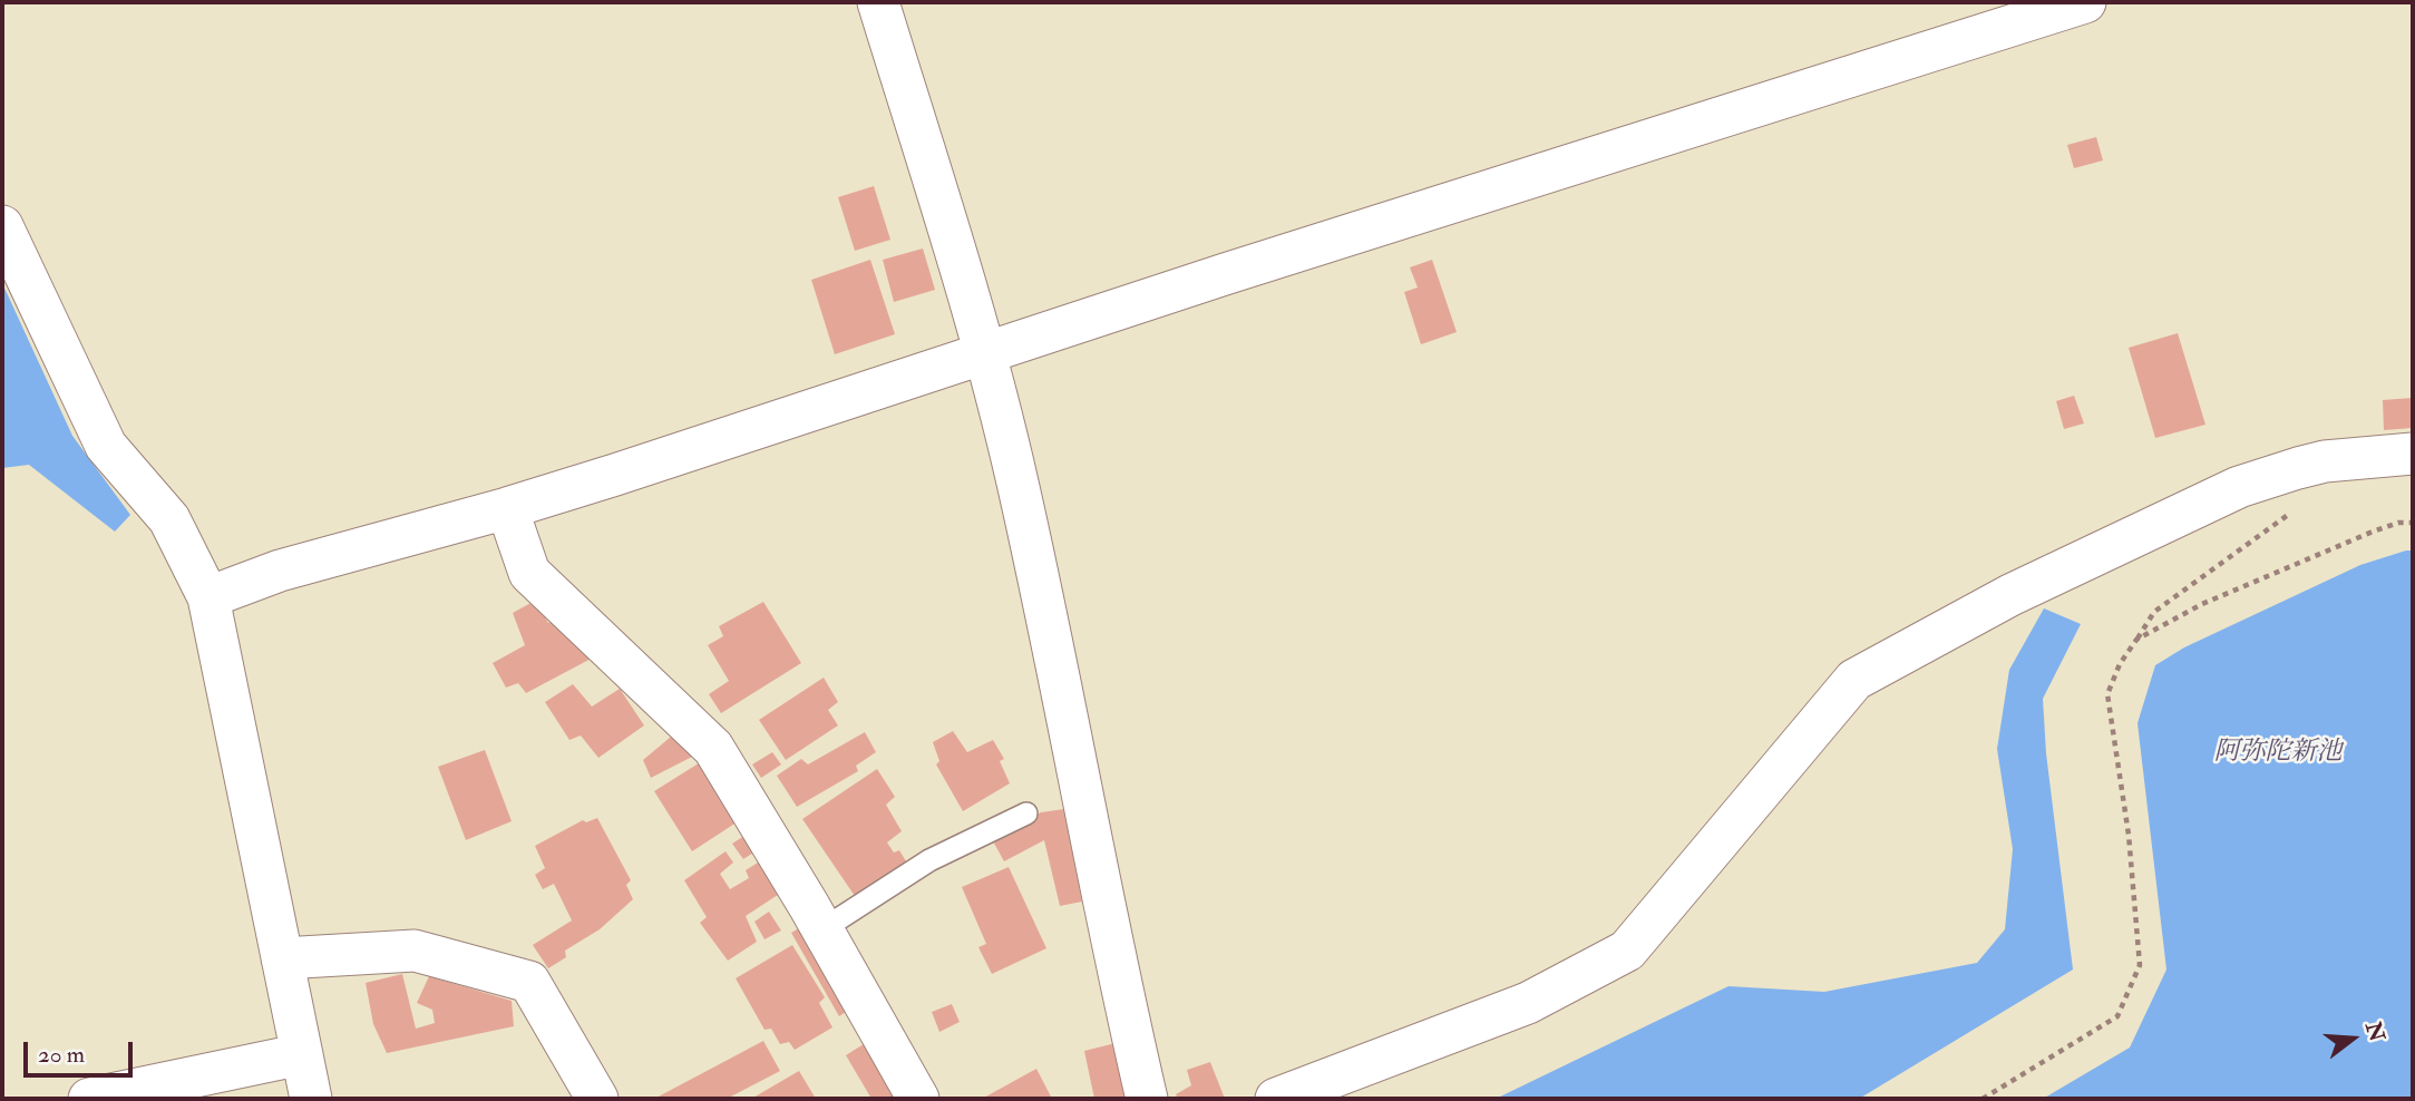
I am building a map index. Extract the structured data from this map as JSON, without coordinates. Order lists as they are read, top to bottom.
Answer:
{
  "water": ["阿弥陀新池"],
  "scale_bar": "20 m",
  "north": "right"
}
